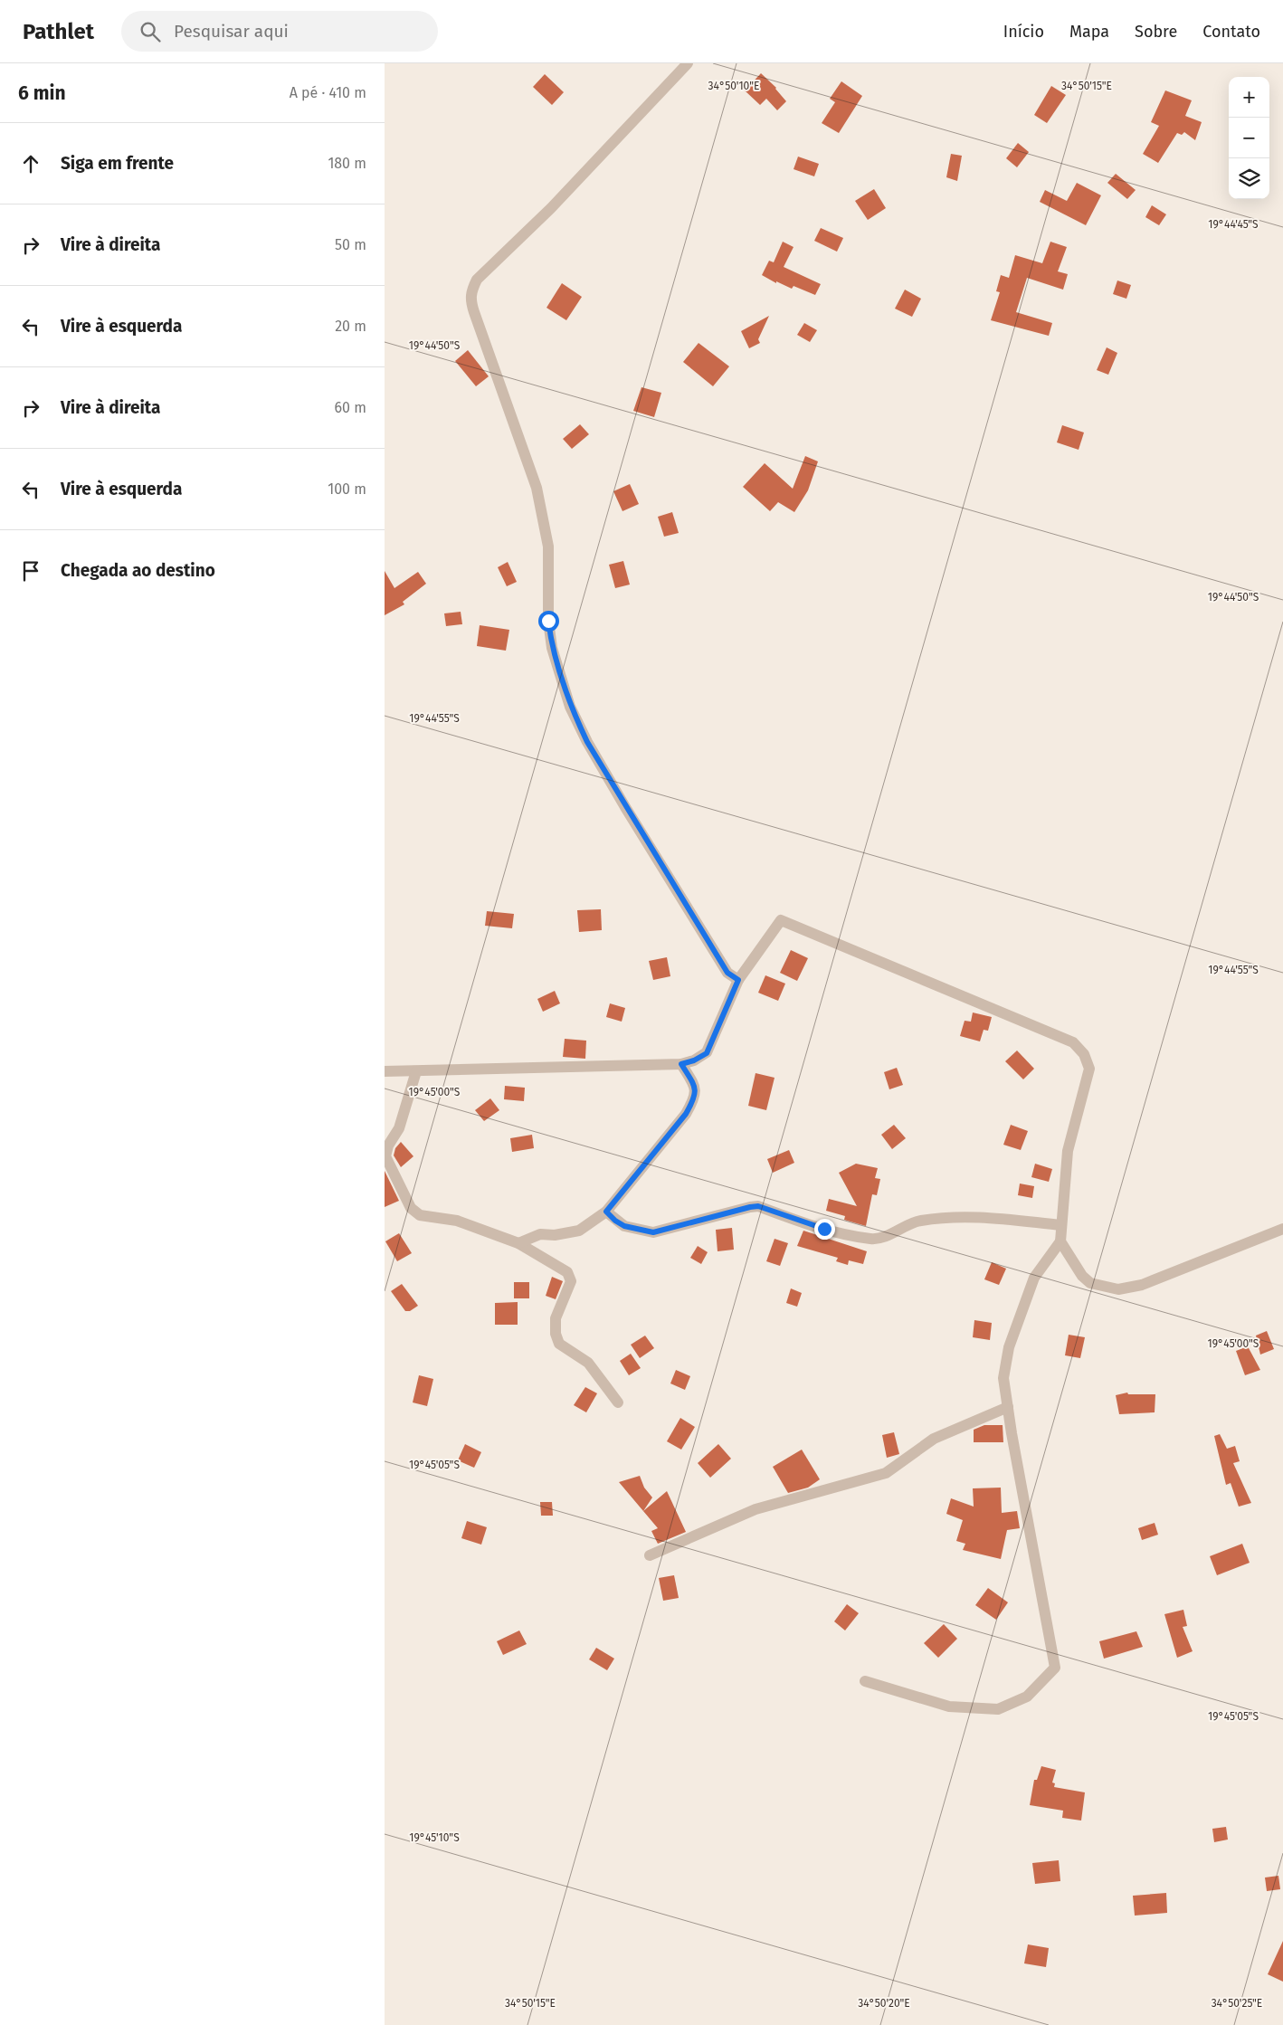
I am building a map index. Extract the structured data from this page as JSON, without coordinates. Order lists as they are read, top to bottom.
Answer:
{
  "page": {
    "header": "Pathlet",
    "search": "Pesquisar aqui",
    "nav": [
      "Início",
      "Mapa",
      "Sobre",
      "Contato"
    ],
    "heading": ["6 min", "A pé · 410 m"],
    "map_buttons": ["+", "−"],
    "list": [
      ["Siga em frente", "180 m"],
      ["Vire à direita", "50 m"],
      ["Vire à esquerda", "20 m"],
      ["Vire à direita", "60 m"],
      ["Vire à esquerda", "100 m"],
      "Chegada ao destino"
    ]
  },
  "coordinates": [
    "34°50'10\"E",
    "34°50'15\"E",
    "19°44'45\"S",
    "19°44'50\"S",
    "19°44'55\"S",
    "19°45'00\"S",
    "19°45'05\"S",
    "19°45'10\"S",
    "34°50'20\"E",
    "34°50'25\"E"
  ]
}
